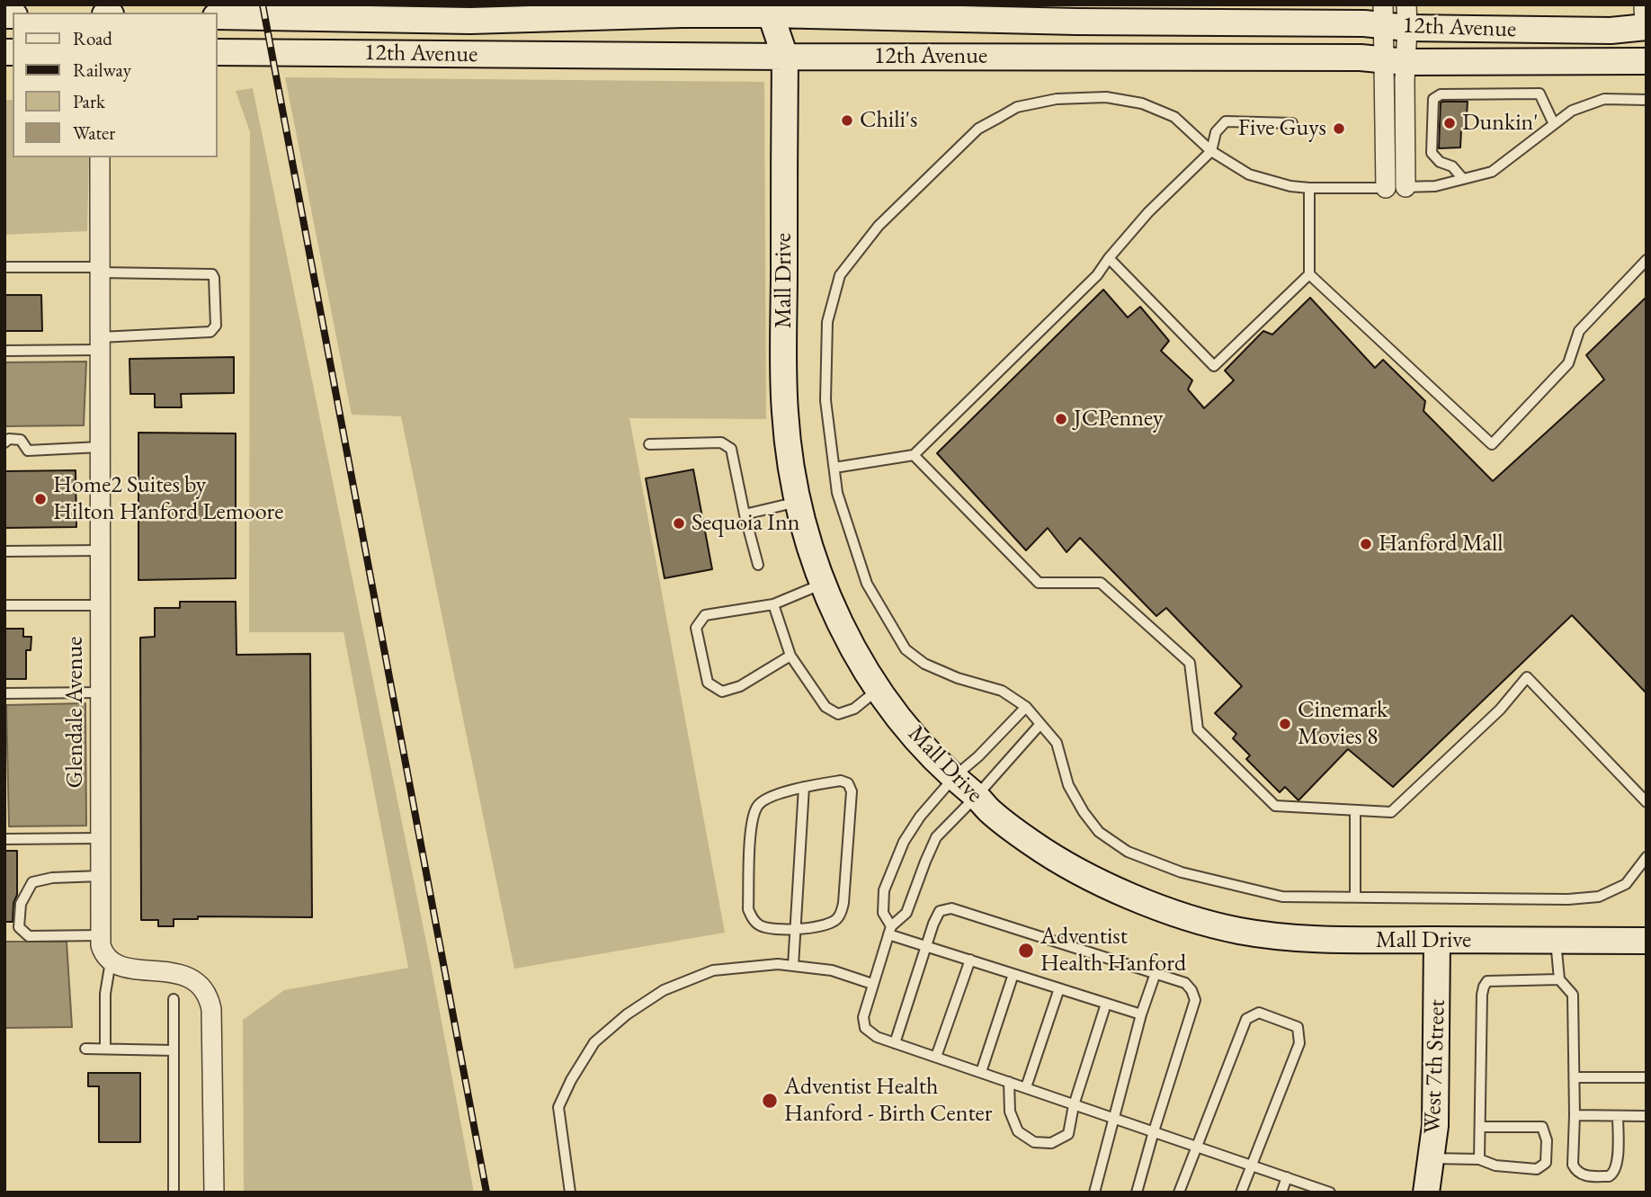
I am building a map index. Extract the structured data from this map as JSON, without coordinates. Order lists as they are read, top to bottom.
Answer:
{
  "streets": {
    "main road": ["12th Avenue", "Mall Drive", "West 7th Street"],
    "street": ["Glendale Avenue"]
  },
  "crossings": [
    ["12th Avenue", "Mall Drive"],
    ["Mall Drive", "West 7th Street"]
  ],
  "places": [
    "Chili's",
    "Dunkin'",
    "Five Guys",
    "JCPenney",
    "Home2 Suites by Hilton Hanford Lemoore",
    "Sequoia Inn",
    "Hanford Mall",
    "Cinemark Movies 8",
    "Adventist Health Hanford",
    "Adventist Health Hanford - Birth Center"
  ],
  "legend": [
    "Road",
    "Railway",
    "Park",
    "Water"
  ]
}
